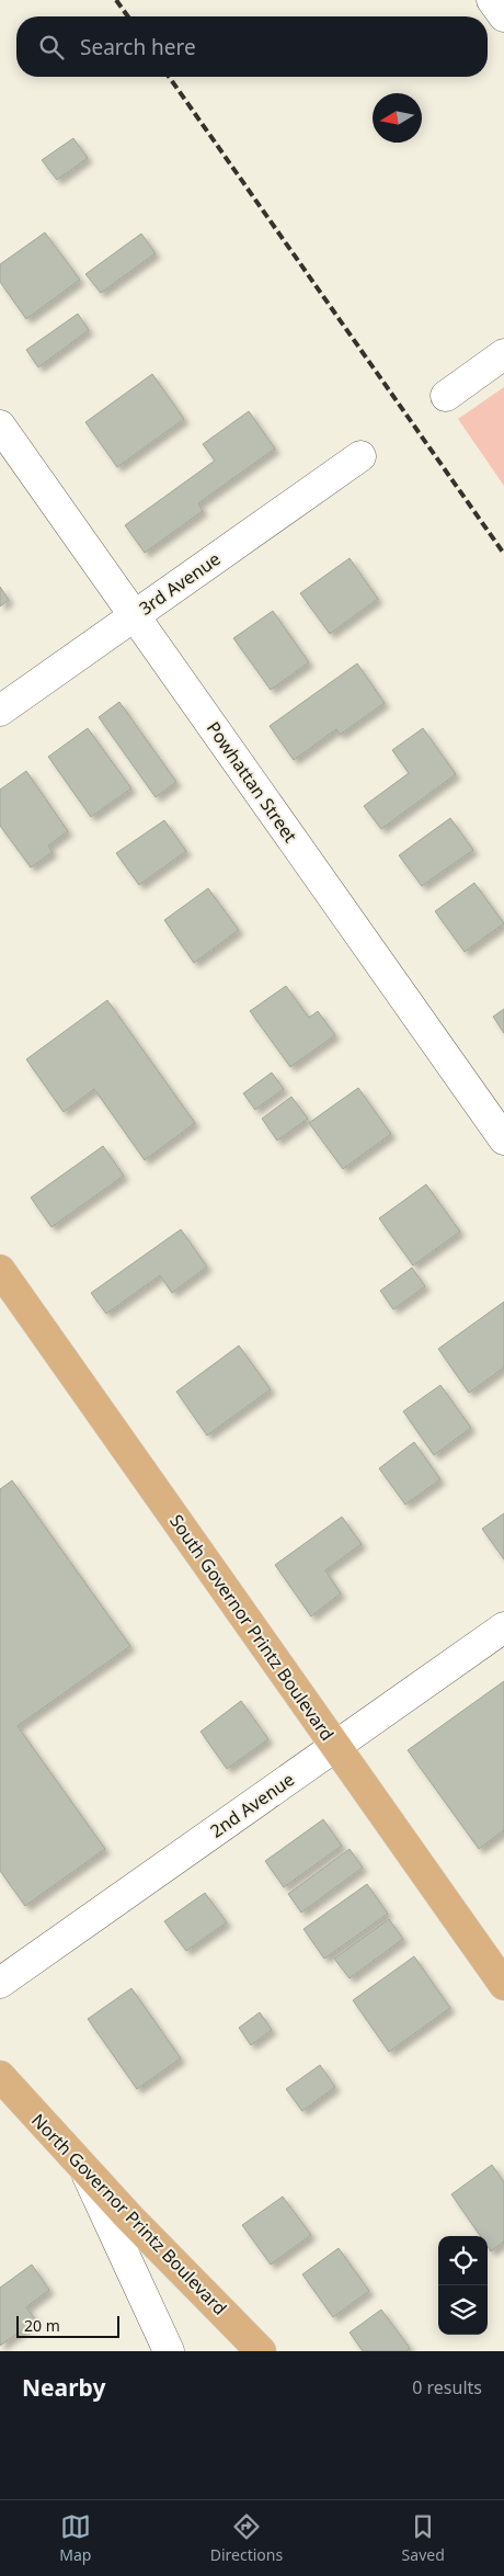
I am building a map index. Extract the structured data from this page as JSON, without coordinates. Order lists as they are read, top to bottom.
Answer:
{
  "streets": {
    "main road": ["South Governor Printz Boulevard", "North Governor Printz Boulevard"],
    "street": ["3rd Avenue", "Powhattan Street", "2nd Avenue"]
  },
  "crossings": [
    ["3rd Avenue", "Powhattan Street"],
    ["South Governor Printz Boulevard", "2nd Avenue"]
  ],
  "scale_bar": "20 m",
  "north": "left",
  "page": {
    "search": "Search here",
    "scale": "20 m",
    "heading": ["Nearby", "0 results"],
    "nav": ["Map", "Directions", "Saved"]
  }
}
